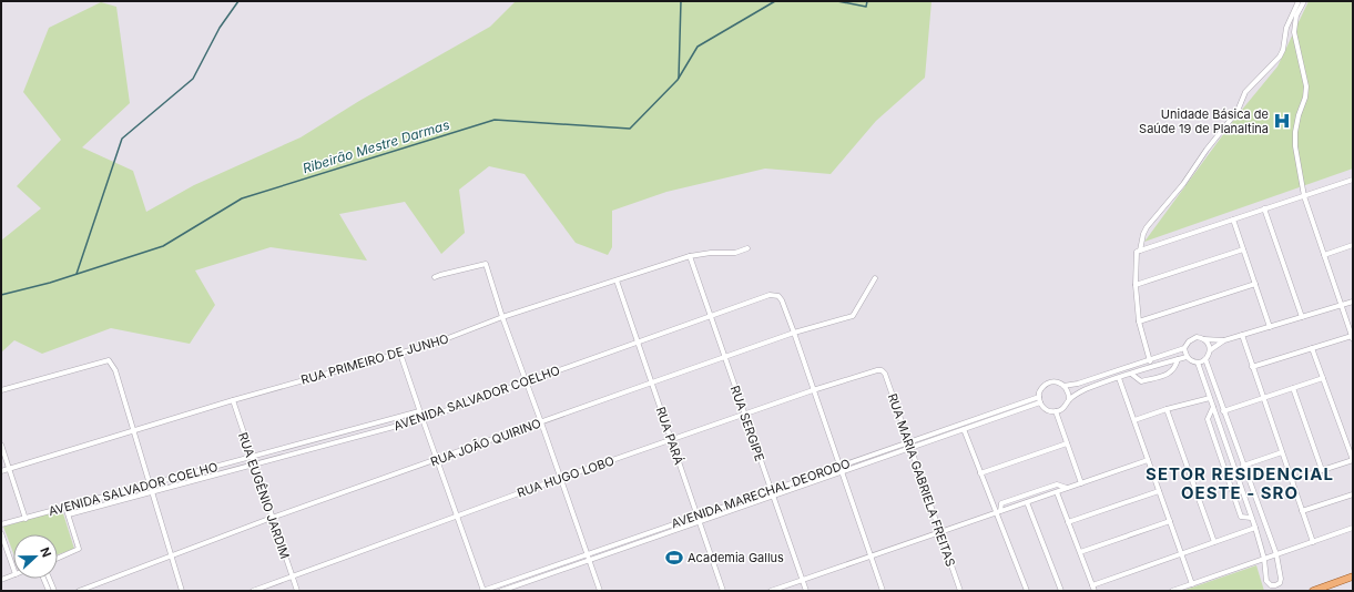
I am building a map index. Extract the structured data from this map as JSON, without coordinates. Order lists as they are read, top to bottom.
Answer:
{
  "streets": {
    "street": [
      "RUA PRIMEIRO DE JUNHO",
      "AVENIDA SALVADOR COELHO",
      "RUA SERGIPE",
      "RUA PARÁ",
      "RUA JOÃO QUIRINO",
      "RUA HUGO LOBO",
      "RUA MARIA GABRIELA FREITAS",
      "AVENIDA MARECHAL DEORODO",
      "RUA EUGÊNIO JARDIM"
    ]
  },
  "crossings": [
    ["RUA PRIMEIRO DE JUNHO", "RUA SERGIPE"],
    ["RUA PRIMEIRO DE JUNHO", "RUA PARÁ"],
    ["RUA PRIMEIRO DE JUNHO", "RUA EUGÊNIO JARDIM"],
    ["AVENIDA SALVADOR COELHO", "RUA SERGIPE"],
    ["AVENIDA SALVADOR COELHO", "RUA PARÁ"],
    ["AVENIDA SALVADOR COELHO", "RUA JOÃO QUIRINO"],
    ["AVENIDA SALVADOR COELHO", "RUA EUGÊNIO JARDIM"],
    ["RUA SERGIPE", "RUA JOÃO QUIRINO"],
    ["RUA SERGIPE", "RUA HUGO LOBO"],
    ["RUA SERGIPE", "AVENIDA MARECHAL DEORODO"],
    ["RUA PARÁ", "RUA JOÃO QUIRINO"],
    ["RUA PARÁ", "RUA HUGO LOBO"],
    ["RUA PARÁ", "AVENIDA MARECHAL DEORODO"],
    ["RUA JOÃO QUIRINO", "RUA EUGÊNIO JARDIM"],
    ["RUA HUGO LOBO", "RUA MARIA GABRIELA FREITAS"],
    ["RUA HUGO LOBO", "RUA EUGÊNIO JARDIM"],
    ["RUA MARIA GABRIELA FREITAS", "AVENIDA MARECHAL DEORODO"]
  ],
  "districts": ["SETOR RESIDENCIAL OESTE - SRO"],
  "water": ["Ribeirão Mestre Darmas"],
  "places": {
    "hospital": ["Unidade Básica de Saúde 19 de Planaltina"],
    "sports": ["Academia Gallus"]
  },
  "north": "right"
}
